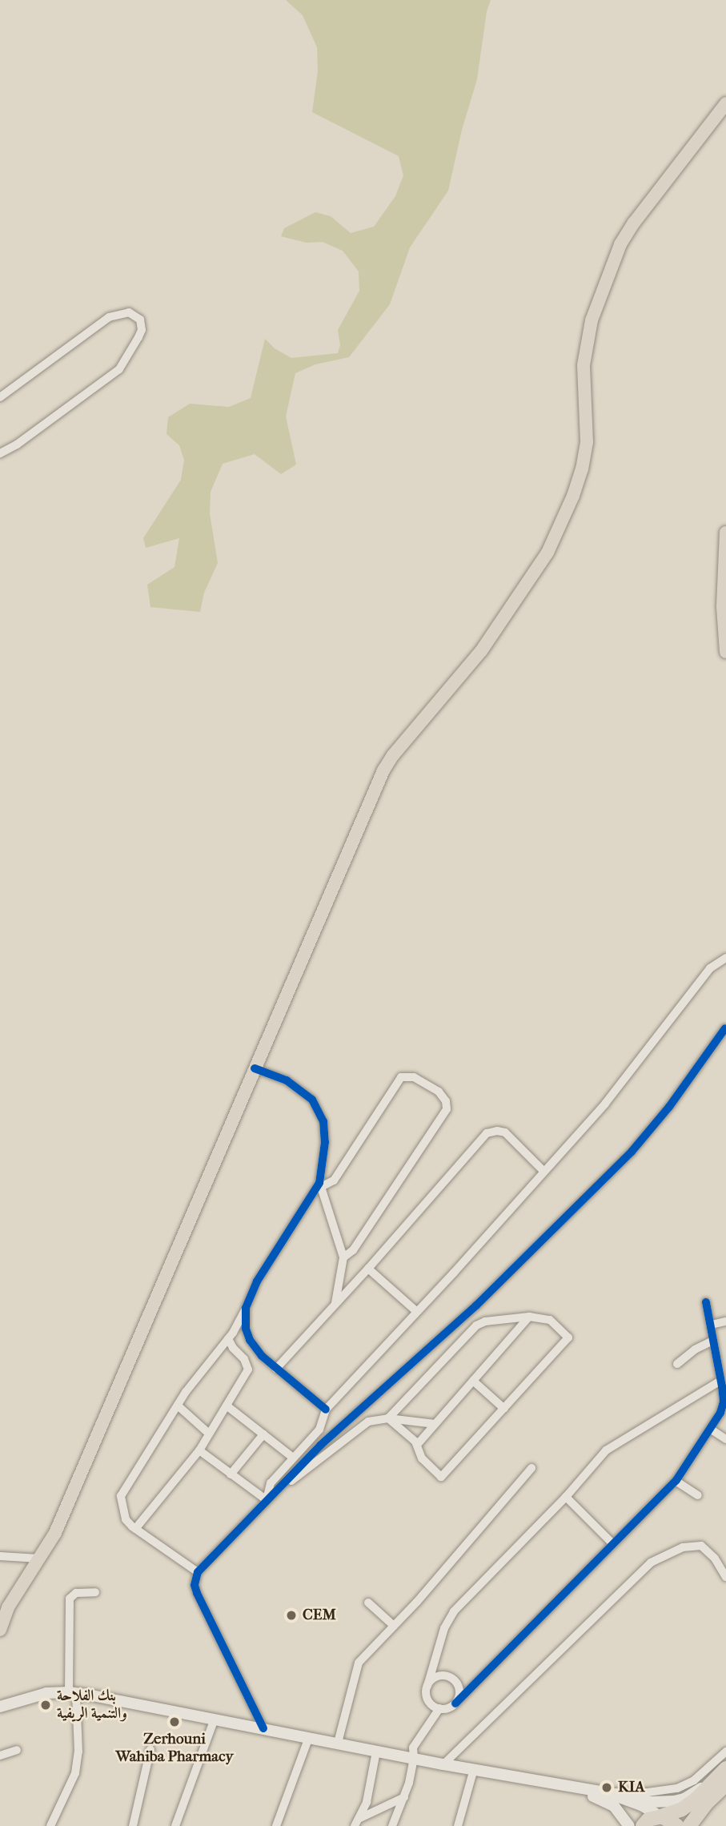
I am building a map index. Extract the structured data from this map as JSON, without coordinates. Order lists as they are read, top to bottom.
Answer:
{
  "places": [
    "CEM",
    "بنك الفلاحة والتنمية الريفية",
    "Zerhouni Wahiba Pharmacy",
    "KIA"
  ]
}
